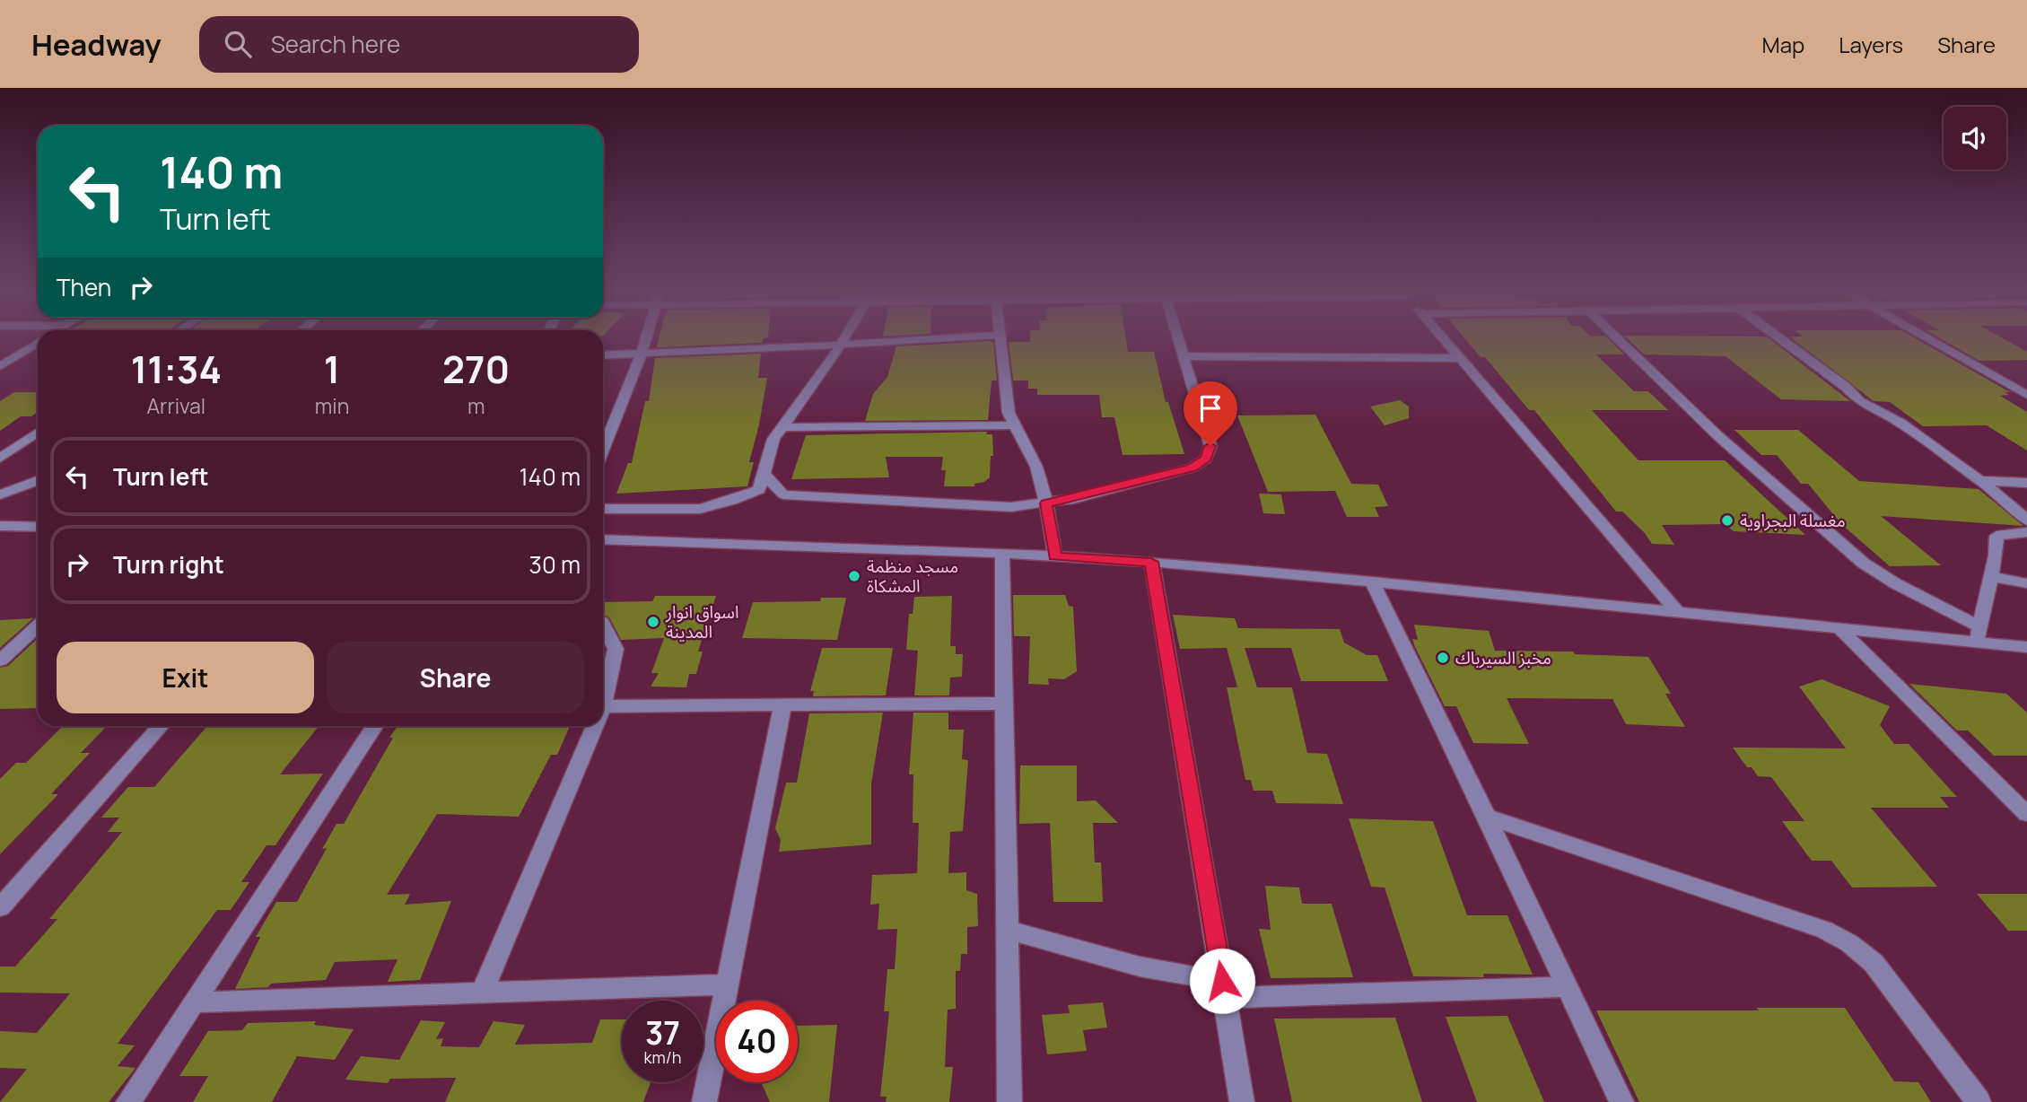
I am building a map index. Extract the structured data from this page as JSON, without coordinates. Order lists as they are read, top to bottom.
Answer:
{
  "places": [
    "مغسلة البجراوية",
    "مسجد منظمة المشكاة",
    "اسواق انوار المدينة",
    "مخبز السيرباك"
  ],
  "page": {
    "header": "Headway",
    "search": "Search here",
    "nav": ["Map", "Layers", "Share"],
    "turn": ["140 m", "Turn left"],
    "then": "Then",
    "eta": [
      "11:34",
      "Arrival",
      "1",
      "min",
      "270",
      "m"
    ],
    "list": [
      {
        "name": "Turn left",
        "value": "140 m"
      },
      {
        "name": "Turn right",
        "value": "30 m"
      }
    ],
    "buttons": ["Exit", "Share"],
    "speed": "37 km/h",
    "limit": "40"
  }
}
